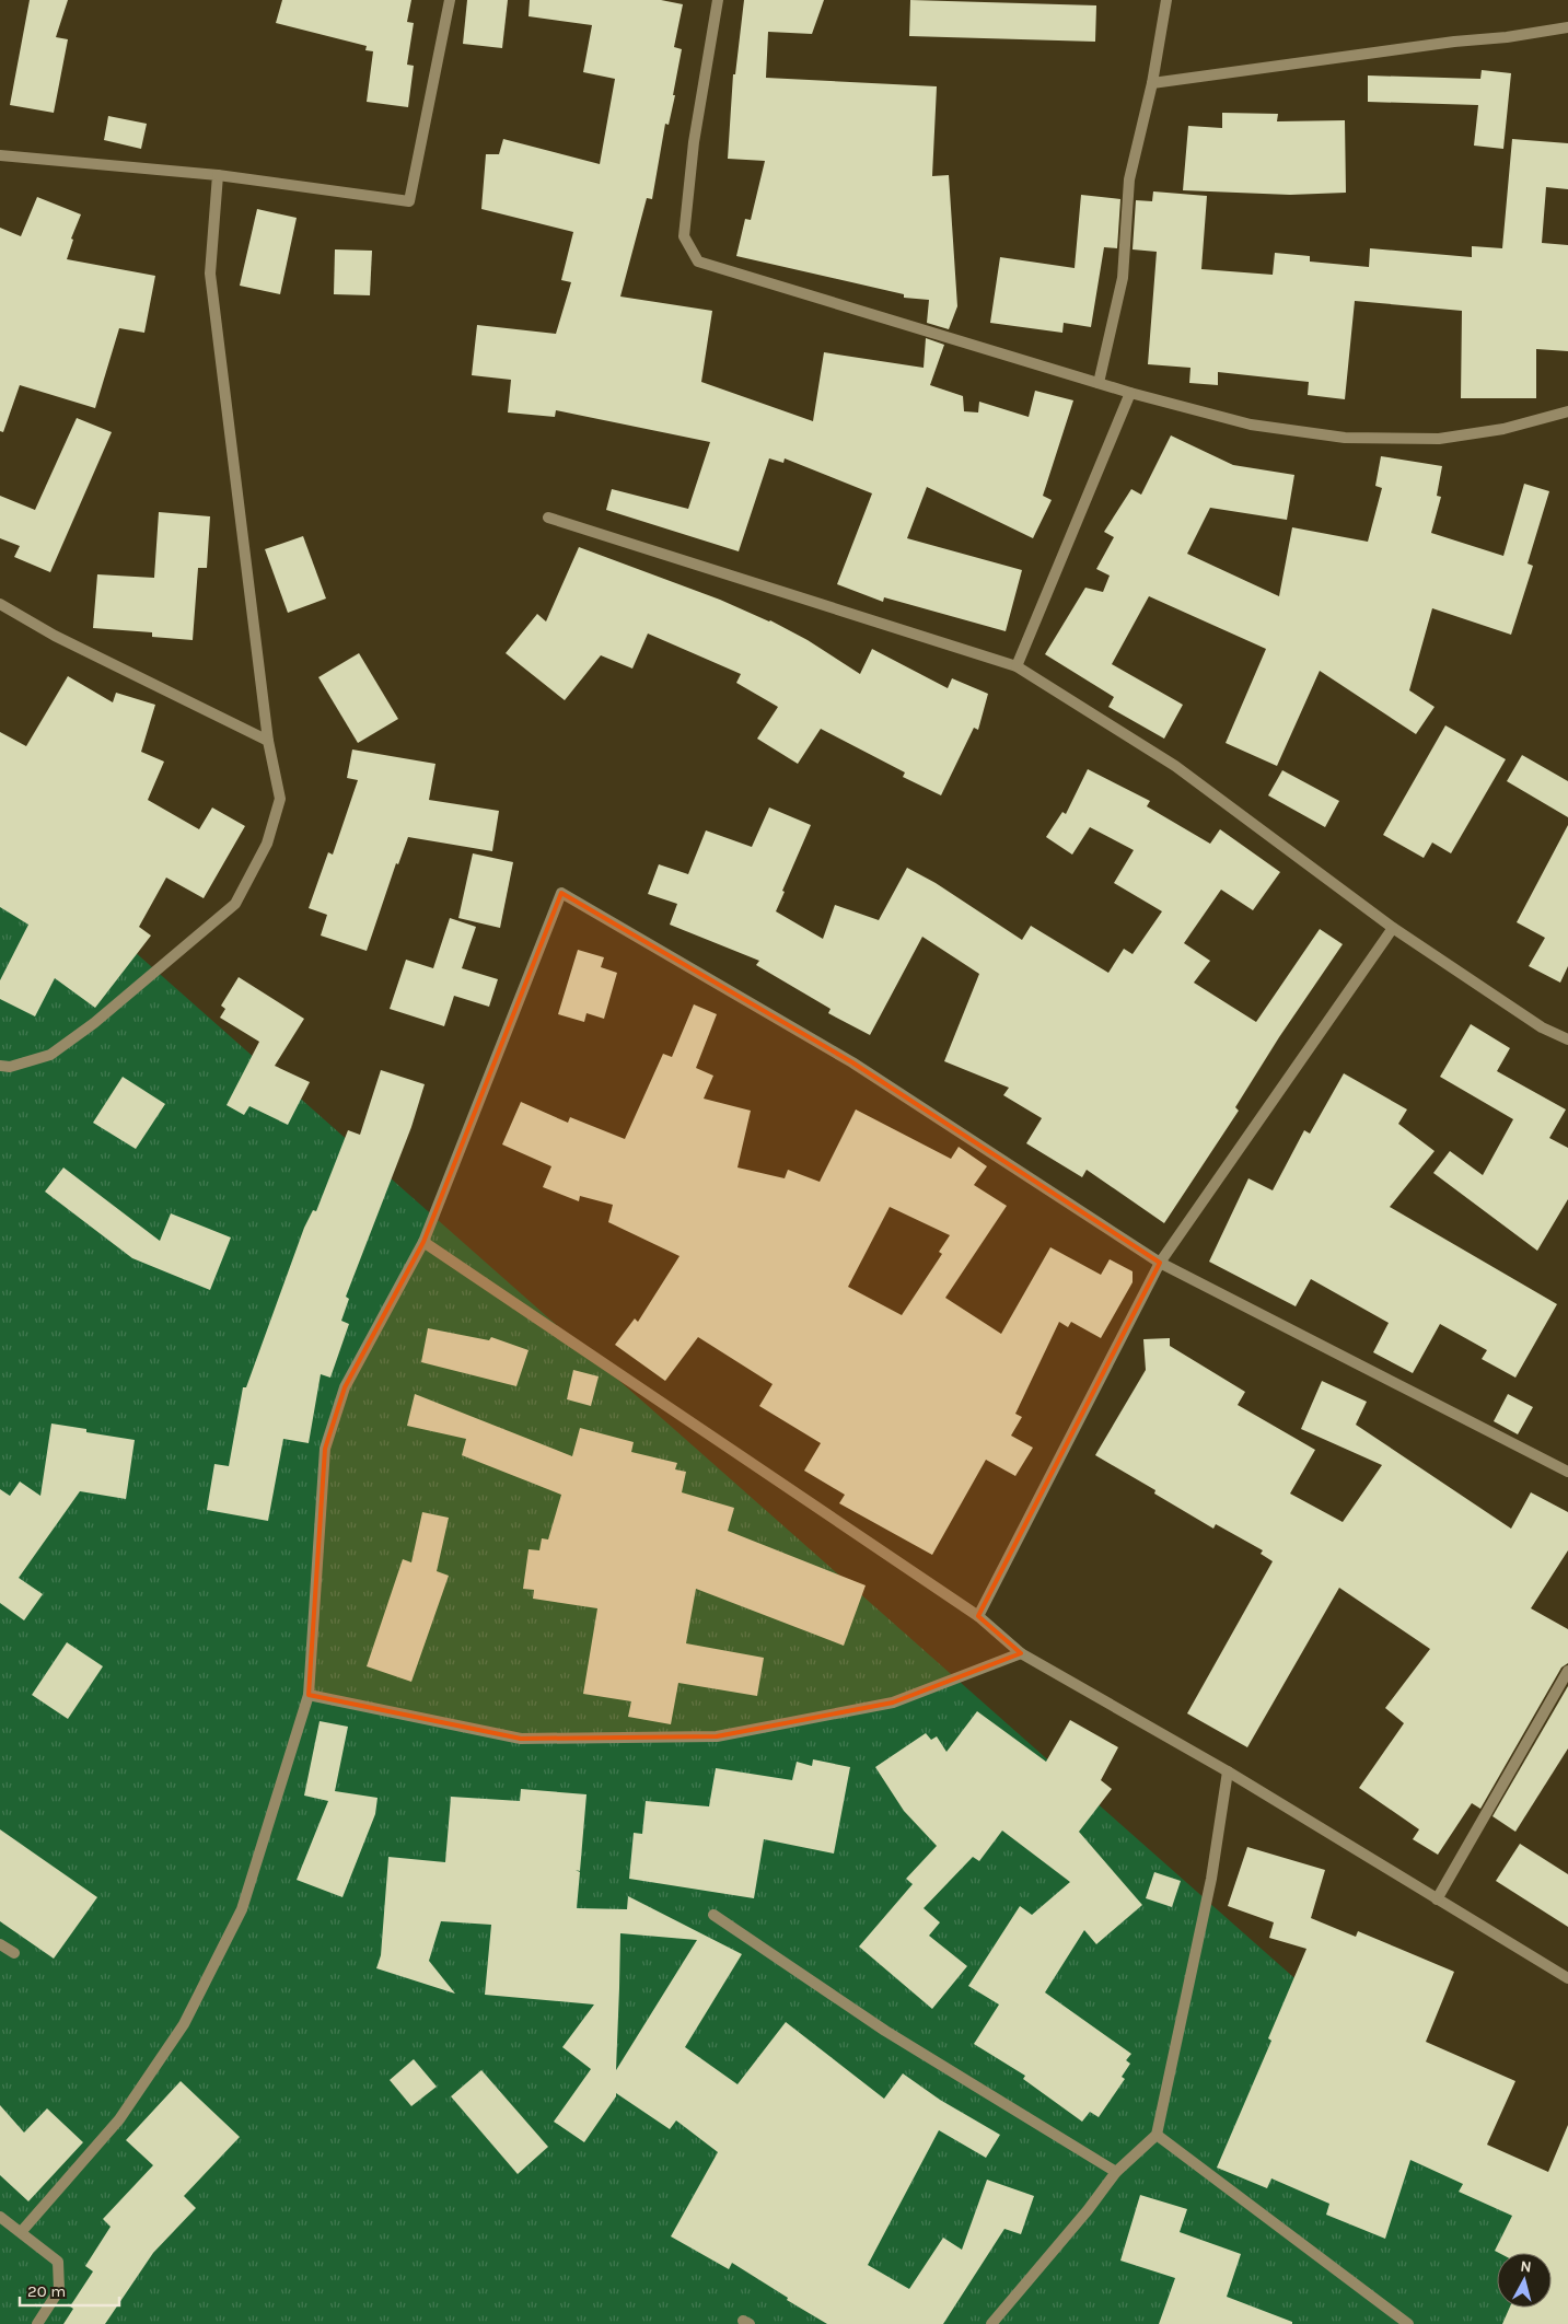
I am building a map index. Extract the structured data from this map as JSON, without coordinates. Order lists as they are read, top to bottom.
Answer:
{
  "scale_bar": "20 m",
  "north": "top"
}
